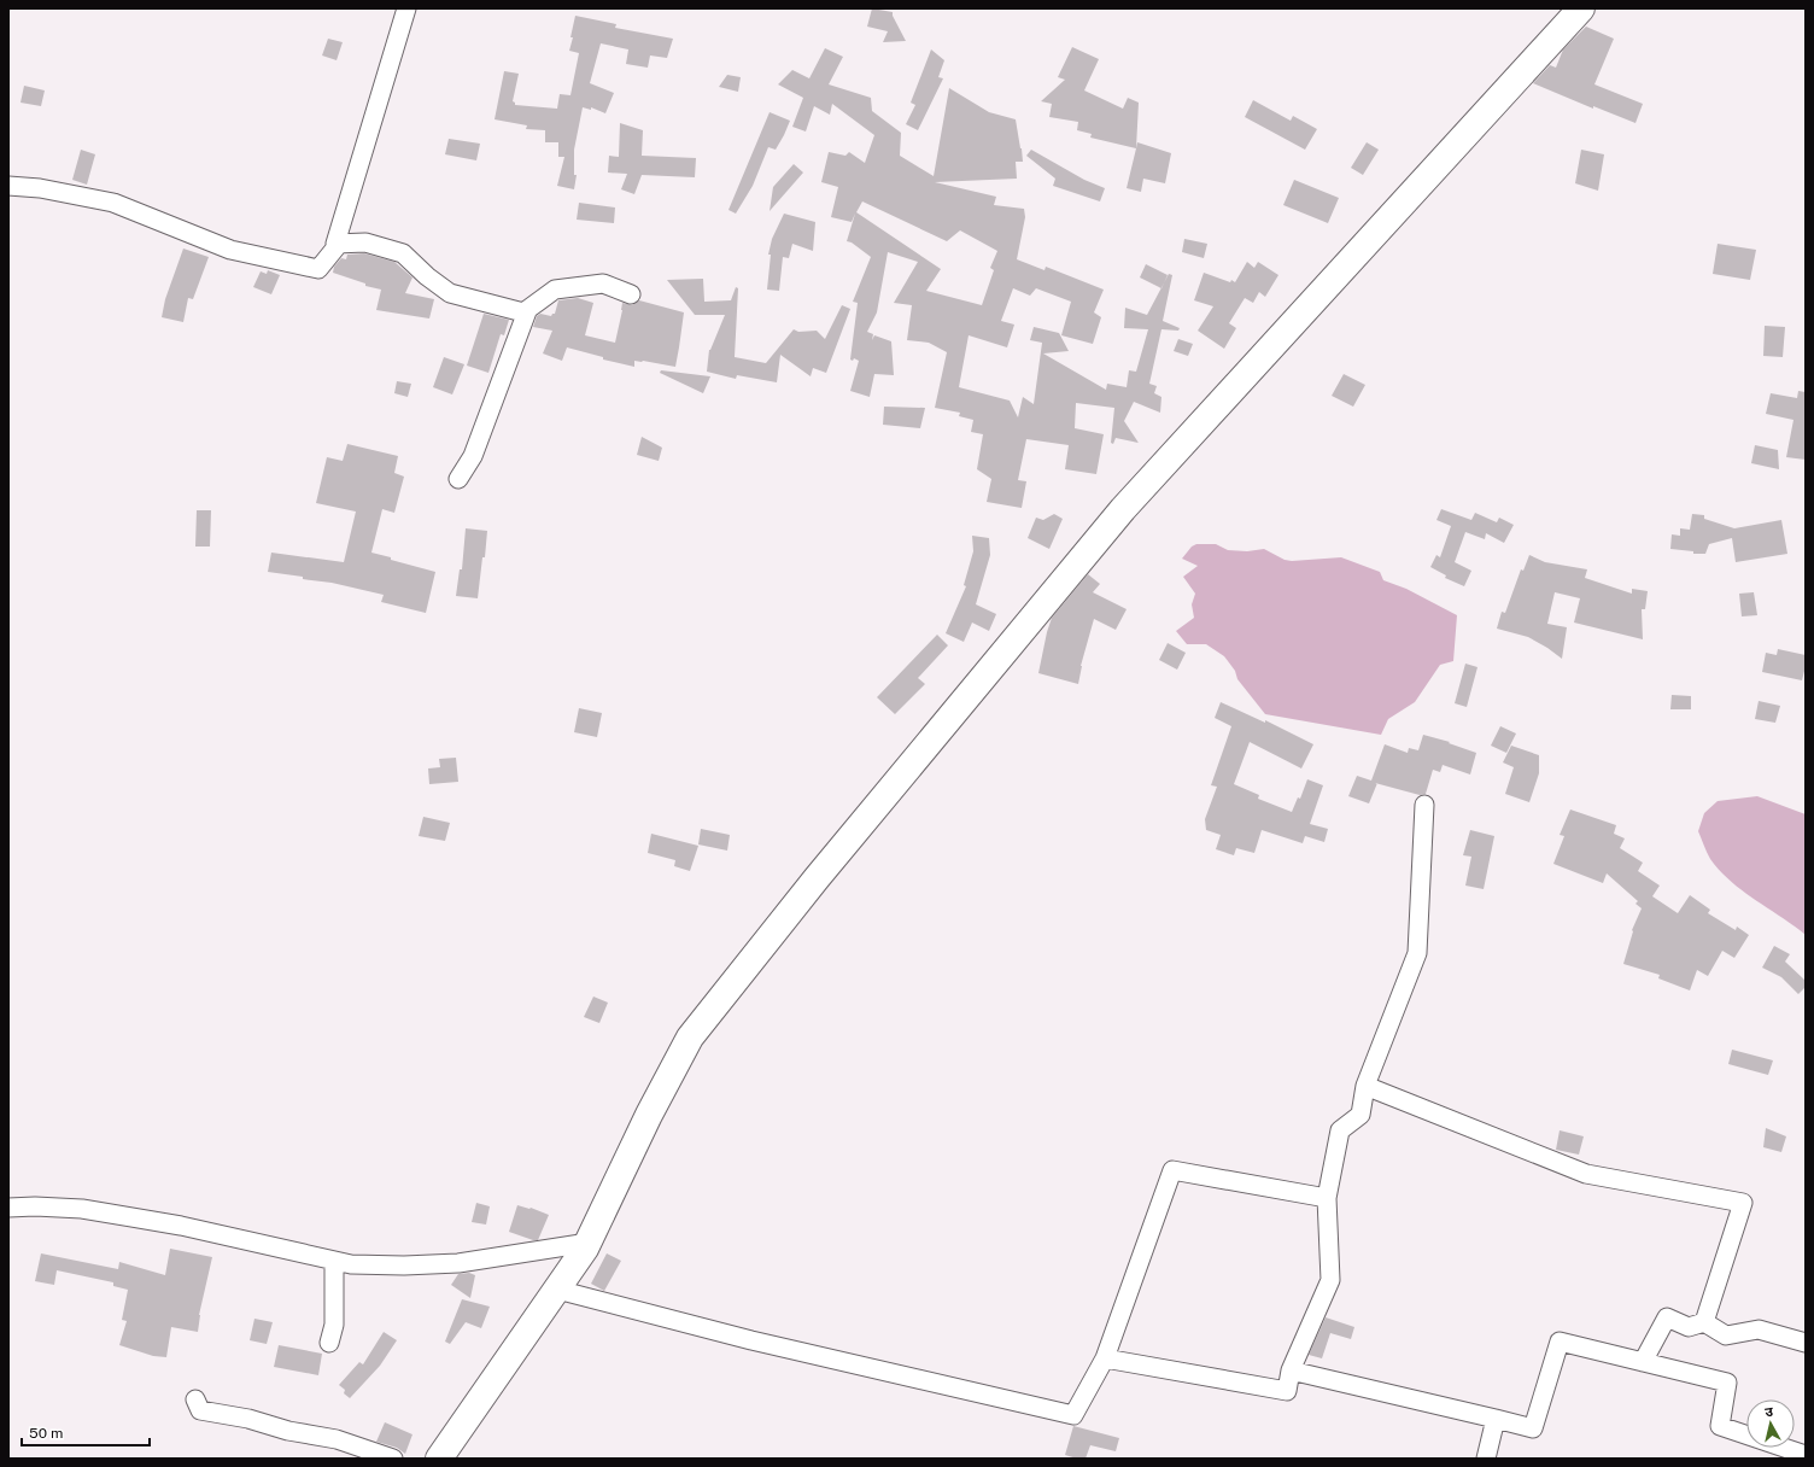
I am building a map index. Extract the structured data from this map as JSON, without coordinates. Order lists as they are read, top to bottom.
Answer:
{
  "scale_bar": "50 m",
  "north": "top"
}
